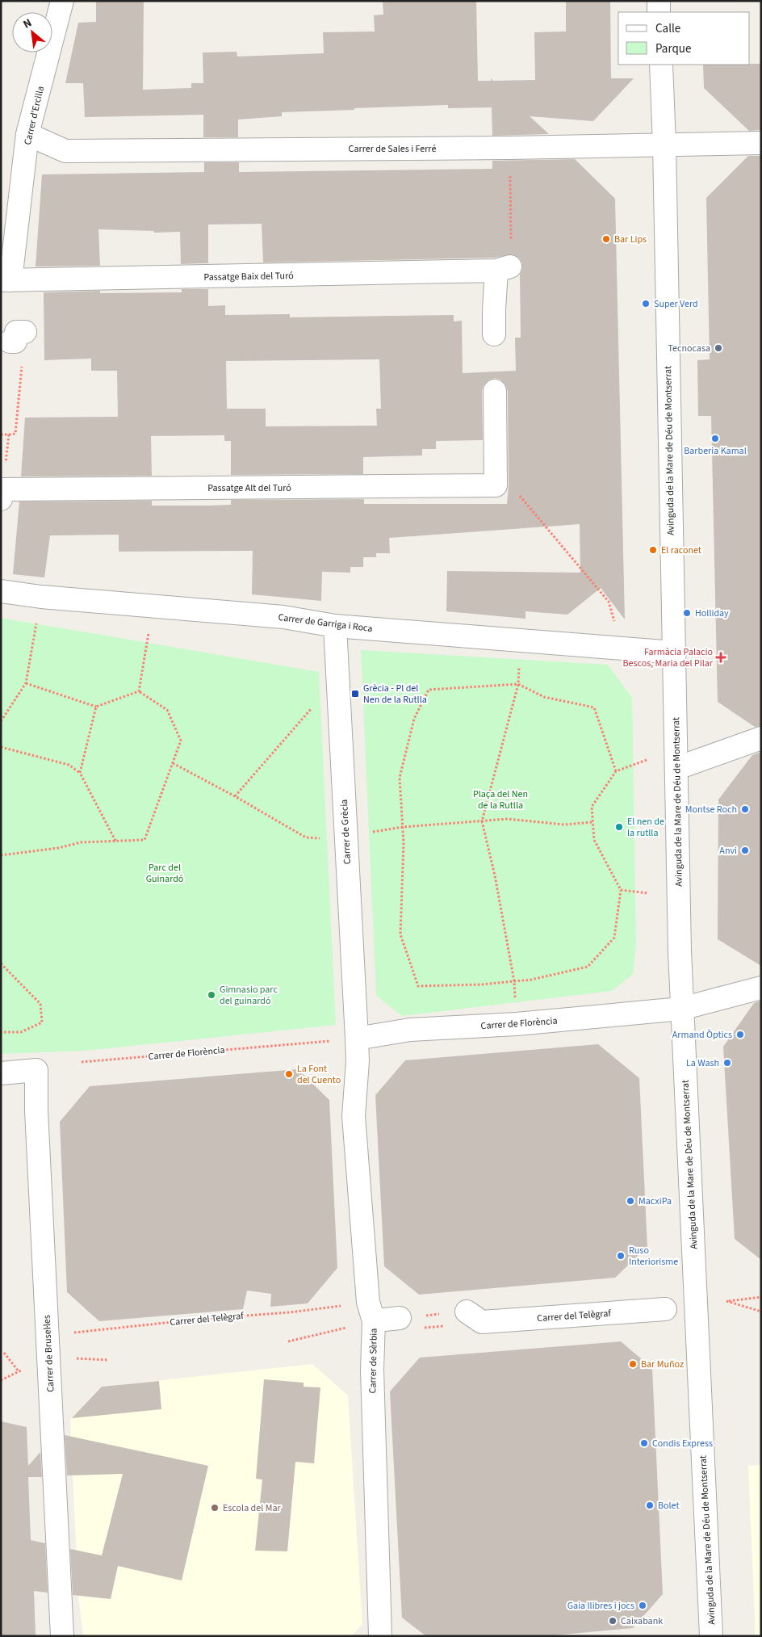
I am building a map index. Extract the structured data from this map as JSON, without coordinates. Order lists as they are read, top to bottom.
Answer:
{
  "streets": {
    "street": [
      "Carrer d'Ercilla",
      "Carrer de Sales i Ferré",
      "Passatge Baix del Turó",
      "Avinguda de la Mare de Déu de Montserrat",
      "Passatge Alt del Turó",
      "Carrer de Garriga i Roca",
      "Carrer de Grècia",
      "Carrer de Florència",
      "Carrer del Telègraf",
      "Carrer de Brusel·les",
      "Carrer de Sèrbia"
    ]
  },
  "crossings": [
    ["Carrer d'Ercilla", "Carrer de Sales i Ferré"],
    ["Carrer d'Ercilla", "Passatge Baix del Turó"],
    ["Carrer de Sales i Ferré", "Avinguda de la Mare de Déu de Montserrat"],
    ["Avinguda de la Mare de Déu de Montserrat", "Carrer de Garriga i Roca"],
    ["Avinguda de la Mare de Déu de Montserrat", "Carrer de Florència"],
    ["Carrer de Garriga i Roca", "Carrer de Grècia"],
    ["Carrer de Grècia", "Carrer de Florència"],
    ["Carrer de Grècia", "Carrer de Sèrbia"],
    ["Carrer de Florència", "Carrer de Sèrbia"]
  ],
  "parks": ["Plaça del Nen de la Rutlla", "Parc del Guinardó"],
  "places": {
    "other": [
      "Bar Lips",
      "Super Verd",
      "Tecnocasa",
      "Barberia Kamal",
      "El raconet",
      "Holliday",
      "Montse Roch",
      "El nen de la rutlla",
      "Anvi",
      "Gimnasio parc del guinardó",
      "Armand Òptics",
      "La Wash",
      "La Font del Cuento",
      "MacxiPa",
      "Ruso Interiorisme",
      "Bar Muñoz",
      "Condis Express",
      "Bolet",
      "Escola del Mar",
      "Gaia llibres i jocs",
      "Caixabank"
    ],
    "health": ["Farmàcia Palacio Bescos, Maria del Pilar"],
    "transit": ["Grècia - Pl del Nen de la Rutlla"]
  },
  "legend": ["Calle", "Parque"],
  "north": "top left"
}
